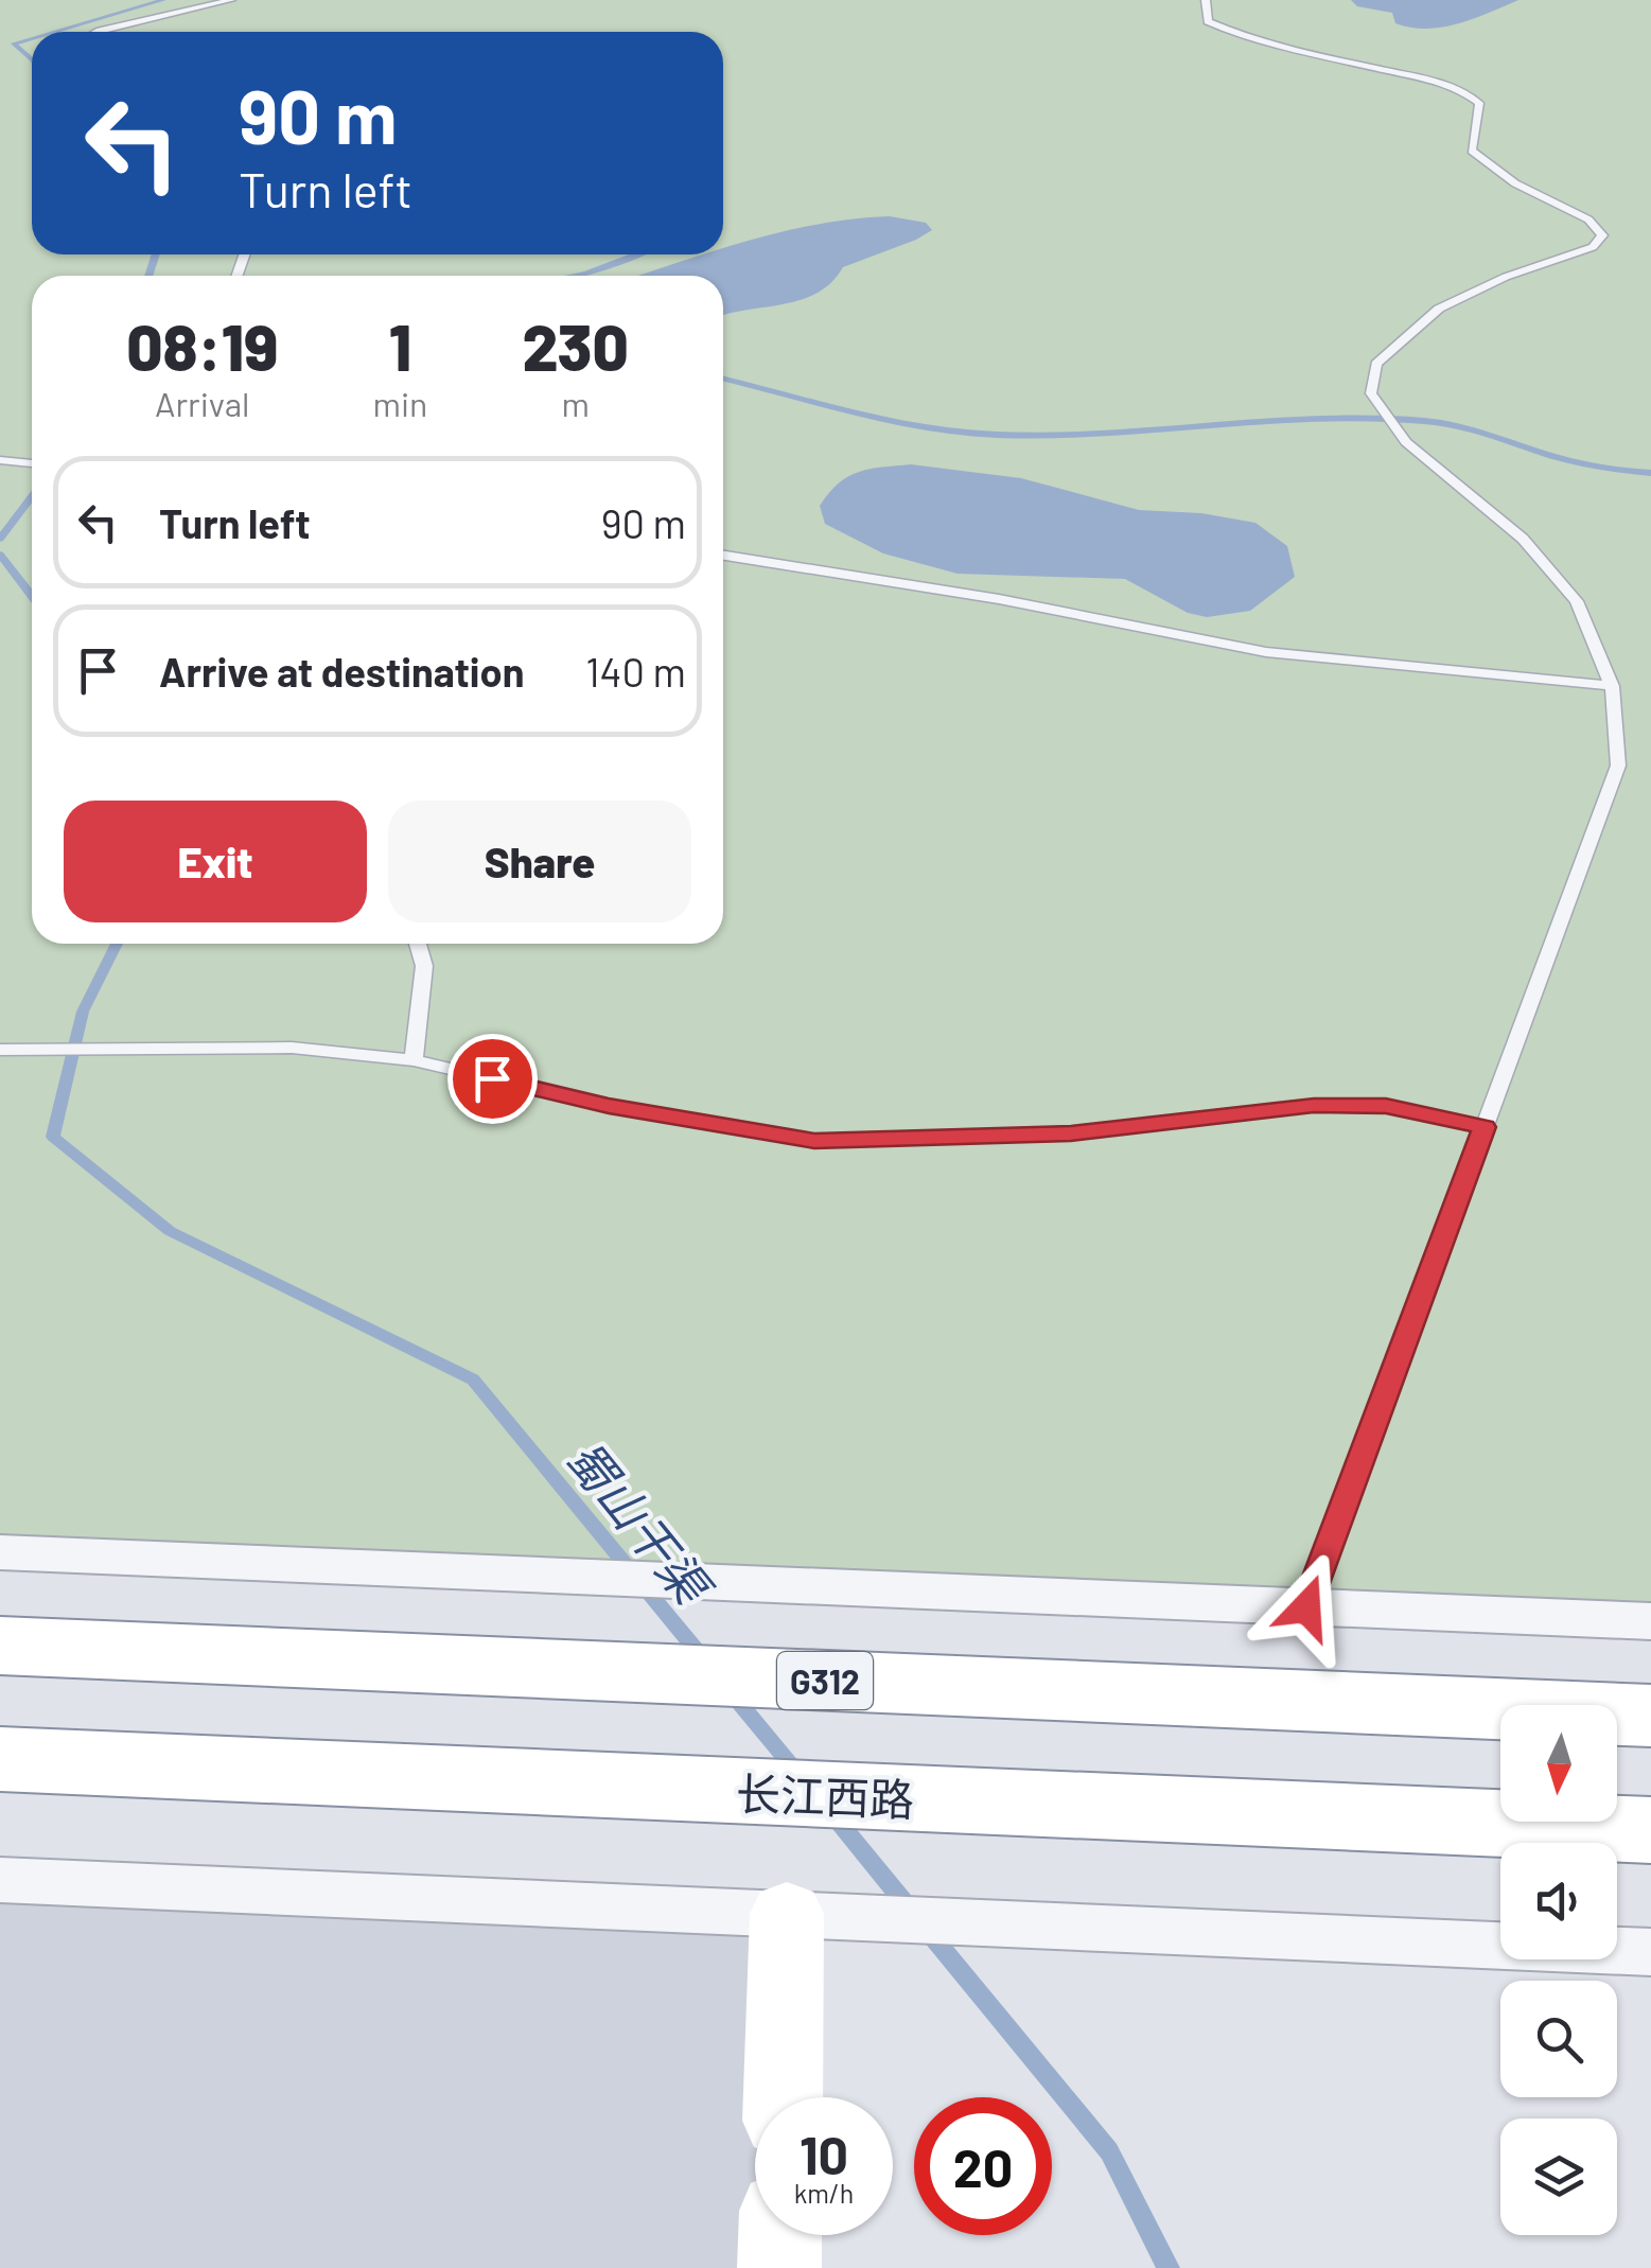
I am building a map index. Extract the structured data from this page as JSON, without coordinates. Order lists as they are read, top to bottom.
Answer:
{
  "streets": {
    "highway": ["G312", "长江西路"]
  },
  "water": ["蜀山干渠"],
  "north": "bottom",
  "page": {
    "turn": ["90 m", "Turn left"],
    "eta": [
      "08:19",
      "Arrival",
      "1",
      "min",
      "230",
      "m"
    ],
    "list": [
      {
        "name": "Turn left",
        "value": "90 m"
      },
      {
        "name": "Arrive at destination",
        "value": "140 m"
      }
    ],
    "buttons": ["Exit", "Share"],
    "speed": "10 km/h",
    "limit": "20"
  }
}
